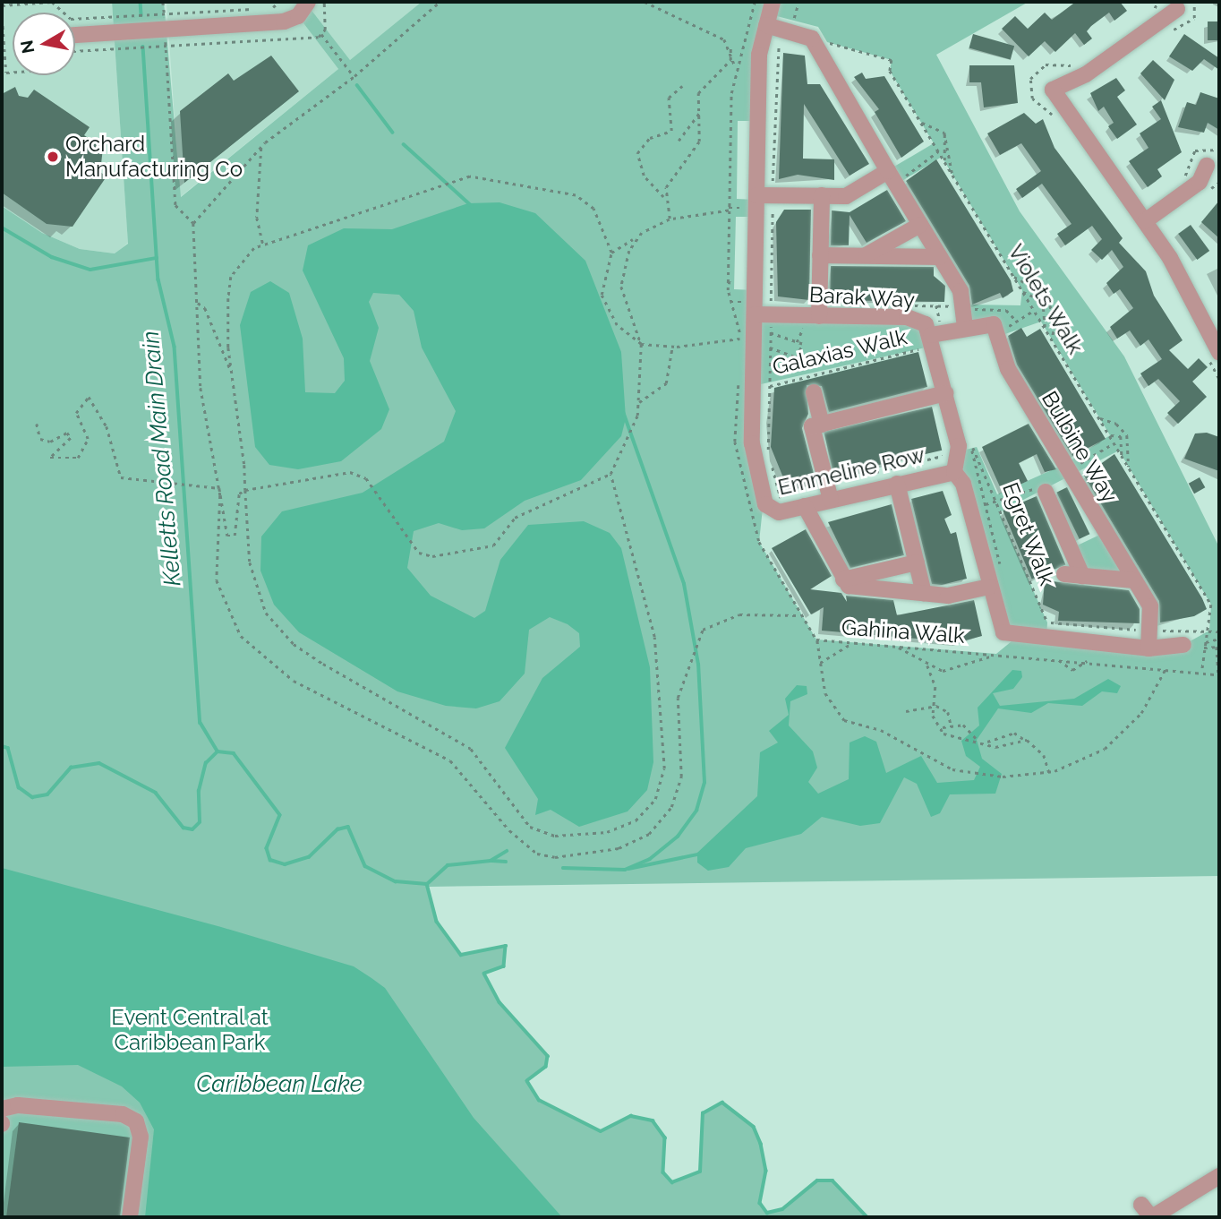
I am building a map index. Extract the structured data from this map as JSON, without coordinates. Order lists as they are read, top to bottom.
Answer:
{
  "streets": {
    "street": ["Barak Way", "Bulbine Way", "Emmeline Row"],
    "path": [
      "Violets Walk",
      "Galaxias Walk",
      "Egret Walk",
      "Gahina Walk"
    ]
  },
  "crossings": [
    ["Barak Way", "Galaxias Walk"],
    ["Barak Way", "Bulbine Way"],
    ["Barak Way", "Emmeline Row"],
    ["Galaxias Walk", "Bulbine Way"],
    ["Bulbine Way", "Emmeline Row"]
  ],
  "water": ["Kelletts Road Main Drain", "Caribbean Lake"],
  "parks": ["Event Central at Caribbean Park"],
  "places": ["Orchard Manufacturing Co"],
  "north": "left"
}
